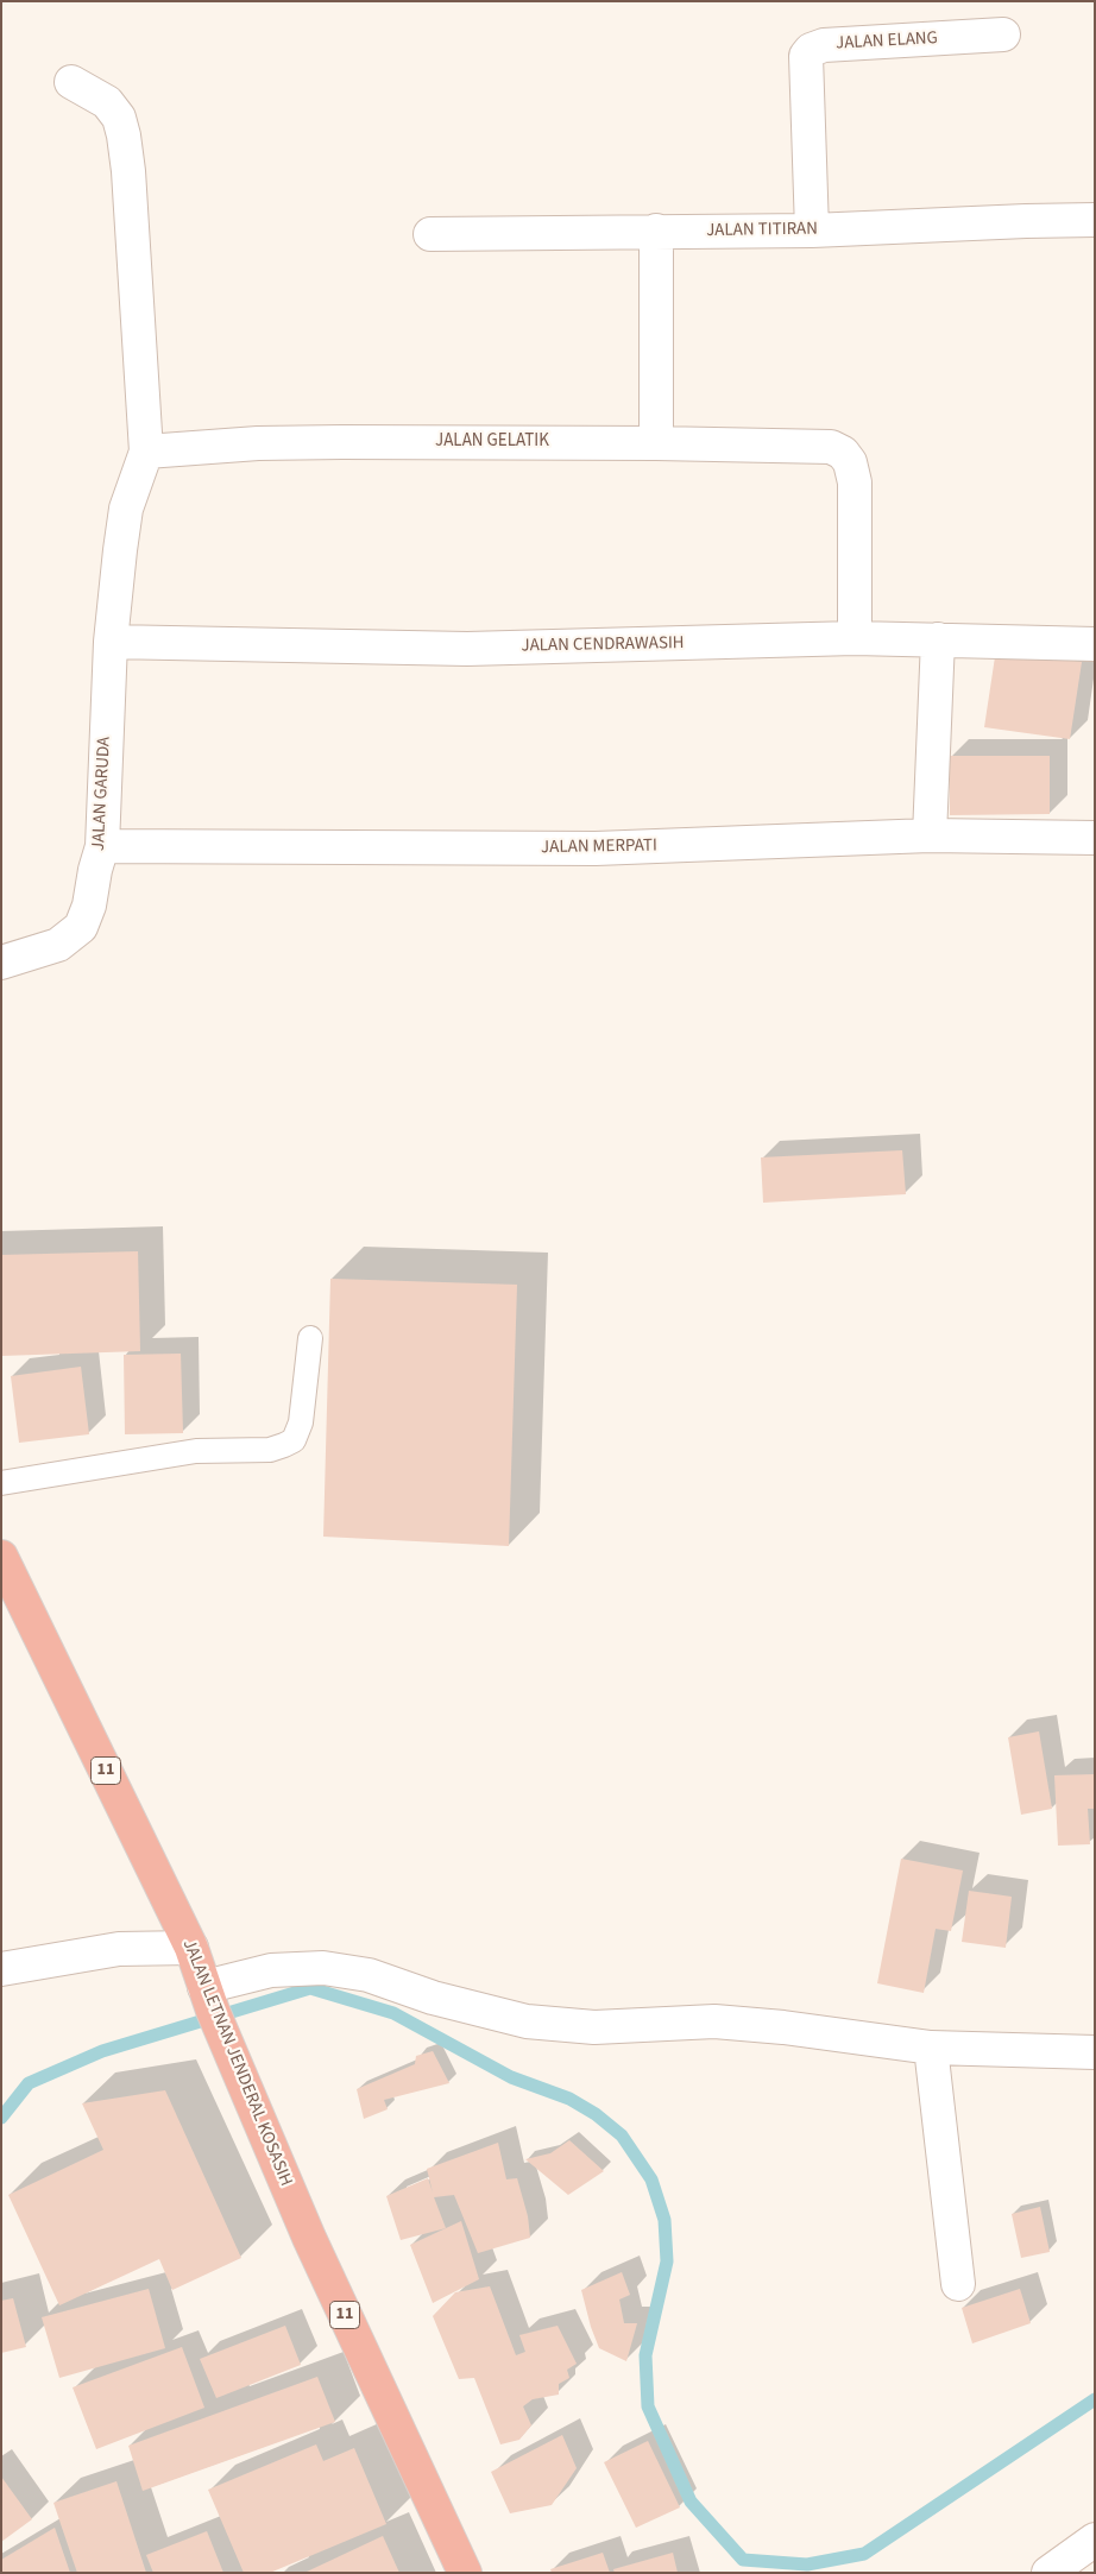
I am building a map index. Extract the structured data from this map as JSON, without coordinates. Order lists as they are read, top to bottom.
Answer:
{
  "streets": {
    "highway": ["11", "JALAN LETNAN JENDERAL KOSASIH"],
    "street": [
      "JALAN ELANG",
      "JALAN TITIRAN",
      "JALAN GELATIK",
      "JALAN CENDRAWASIH",
      "JALAN GARUDA",
      "JALAN MERPATI"
    ]
  },
  "crossings": [
    ["JALAN ELANG", "JALAN TITIRAN"],
    ["JALAN GELATIK", "JALAN CENDRAWASIH"],
    ["JALAN CENDRAWASIH", "JALAN GARUDA"],
    ["JALAN GARUDA", "JALAN MERPATI"]
  ]
}
